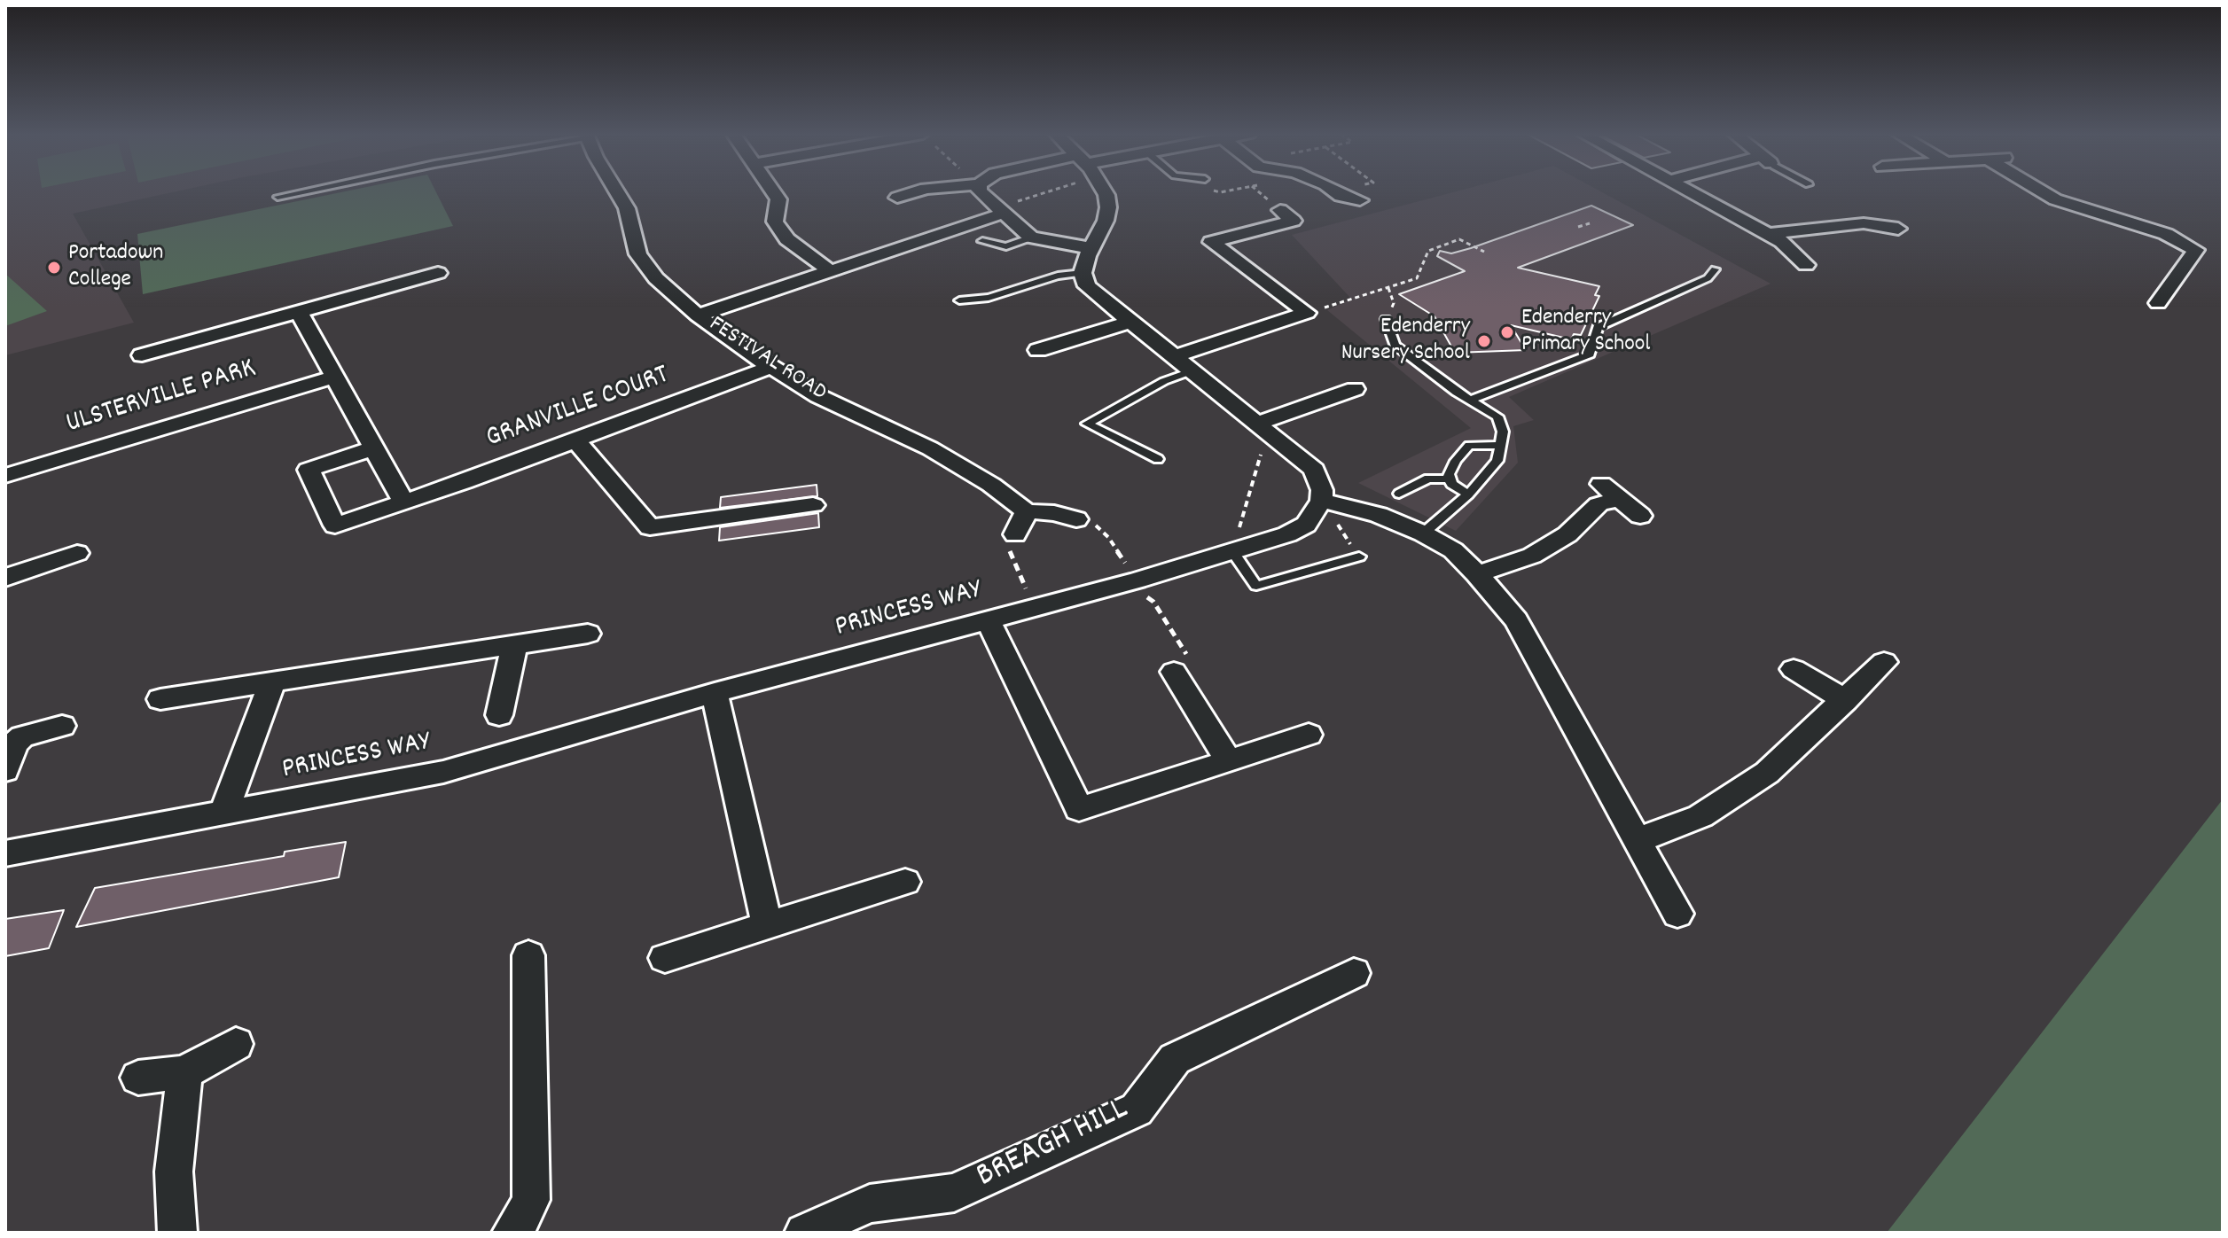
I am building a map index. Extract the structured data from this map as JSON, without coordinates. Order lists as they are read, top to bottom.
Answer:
{
  "streets": {
    "street": [
      "FESTIVAL ROAD",
      "ULSTERVILLE PARK",
      "GRANVILLE COURT",
      "PRINCESS WAY",
      "BREAGH HILL"
    ]
  },
  "crossings": [
    ["FESTIVAL ROAD", "GRANVILLE COURT"]
  ],
  "places": ["Portadown College", "Edenderry Primary School", "Edenderry Nursery School"]
}
